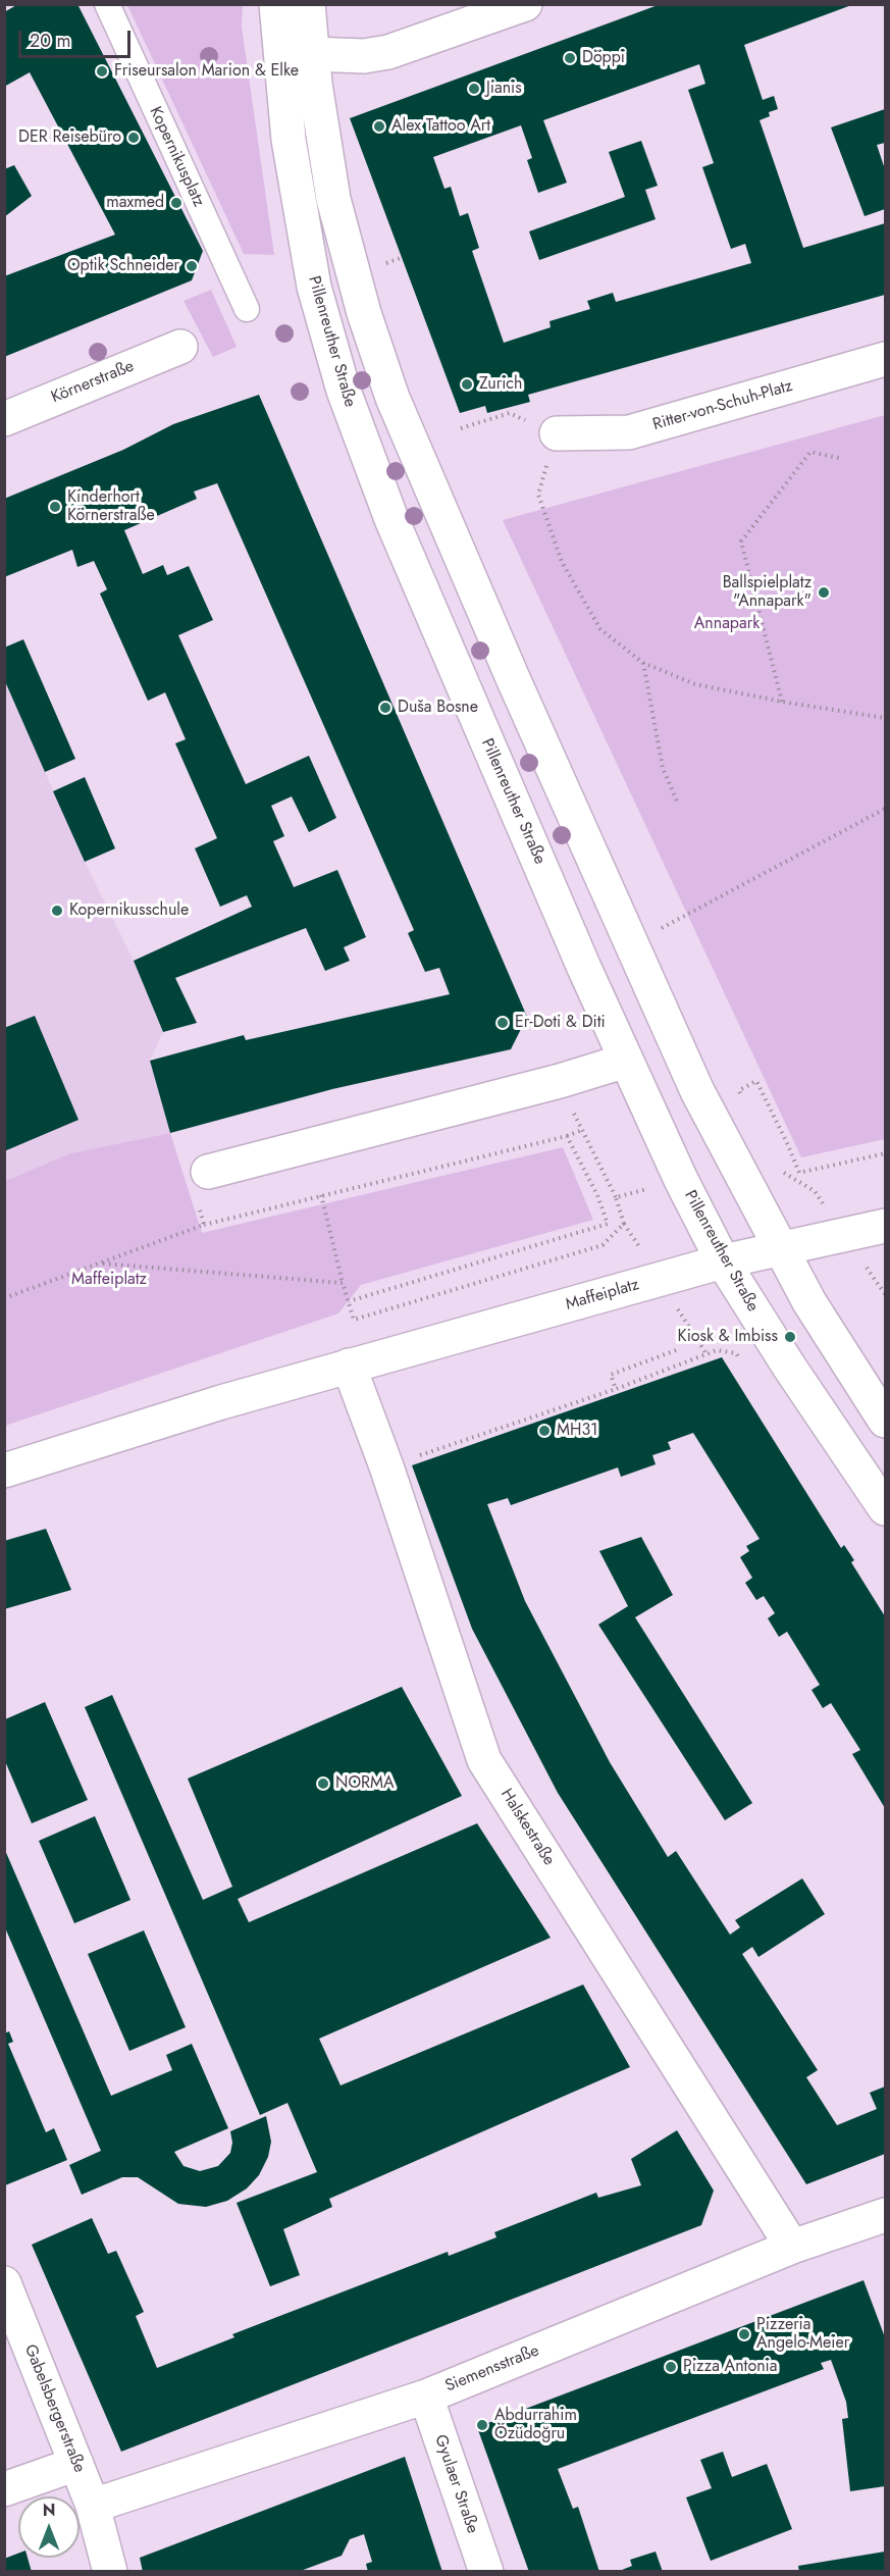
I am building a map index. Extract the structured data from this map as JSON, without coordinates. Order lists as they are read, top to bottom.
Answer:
{
  "streets": {
    "street": [
      "Kopernikusplatz",
      "Pillenreuther Straße",
      "Körnerstraße",
      "Ritter-von-Schuh-Platz",
      "Maffeiplatz",
      "Halskestraße",
      "Siemensstraße",
      "Gabelsbergerstraße",
      "Gyulaer Straße"
    ]
  },
  "crossings": [
    ["Pillenreuther Straße", "Maffeiplatz"],
    ["Maffeiplatz", "Halskestraße"],
    ["Halskestraße", "Siemensstraße"],
    ["Siemensstraße", "Gabelsbergerstraße"],
    ["Siemensstraße", "Gyulaer Straße"]
  ],
  "parks": ["Annapark", "Maffeiplatz"],
  "places": [
    "Döppi",
    "Friseursalon Marion & Elke",
    "Jianis",
    "Alex Tattoo Art",
    "DER Reisebüro",
    "maxmed",
    "Optik Schneider",
    "Zurich",
    "Kinderhort Körnerstraße",
    "Ballspielplatz \"Annapark\"",
    "Duša Bosne",
    "Kopernikusschule",
    "Er-Doti & Diti",
    "Kiosk & Imbiss",
    "MH31",
    "NORMA",
    "Pizzeria Angelo-Meier",
    "Pizza Antonia",
    "Abdurrahim Özüdoğru"
  ],
  "scale_bar": "20 m",
  "north": "top"
}
